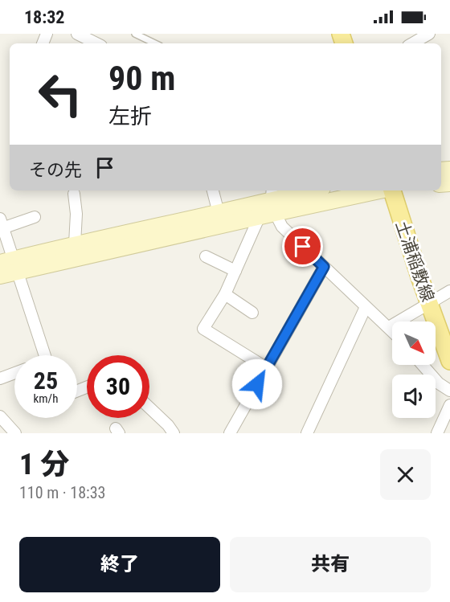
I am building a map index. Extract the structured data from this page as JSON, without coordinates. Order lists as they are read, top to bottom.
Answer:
{
  "streets": {
    "main road": ["土浦稲敷線"]
  },
  "north": "bottom right",
  "page": {
    "status": "18:32",
    "turn": ["90 m", "左折"],
    "then": "その先",
    "speed": "25 km/h",
    "limit": "30",
    "heading": ["1 分", "110 m · 18:33"],
    "buttons": ["終了", "共有"]
  }
}
